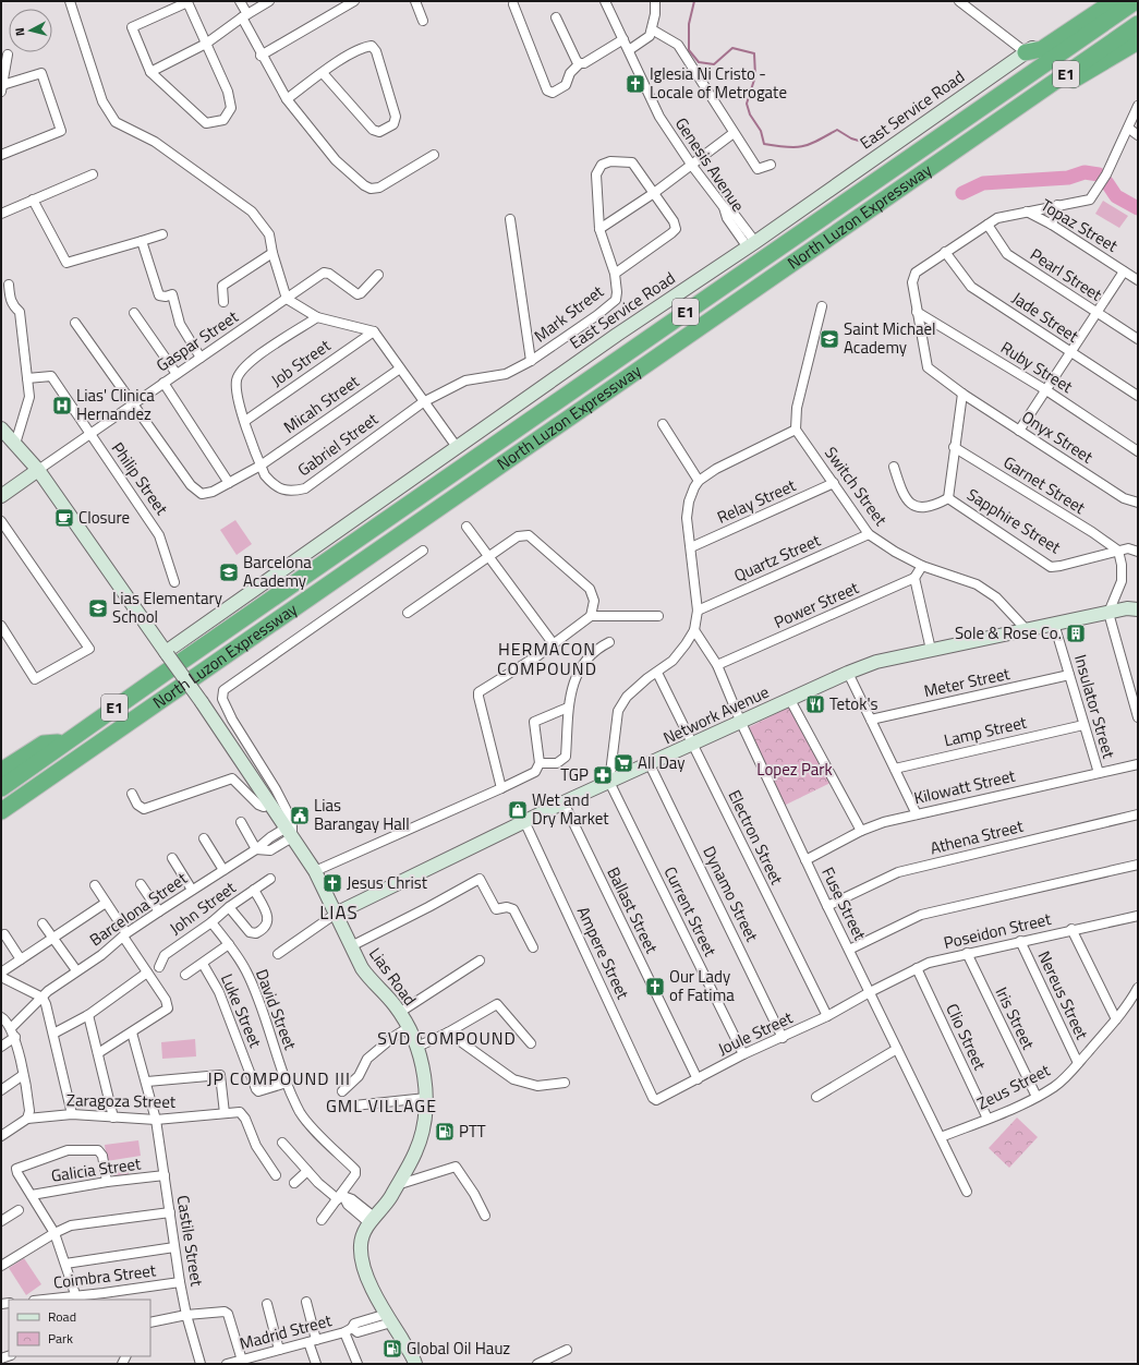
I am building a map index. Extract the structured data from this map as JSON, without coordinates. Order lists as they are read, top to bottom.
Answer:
{
  "streets": {
    "highway": ["E1", "North Luzon Expressway"],
    "main road": ["East Service Road", "Network Avenue", "Lias Road"],
    "street": [
      "Genesis Avenue",
      "Topaz Street",
      "Pearl Street",
      "Mark Street",
      "Jade Street",
      "Gaspar Street",
      "Job Street",
      "Ruby Street",
      "Micah Street",
      "Onyx Street",
      "Gabriel Street",
      "Philip Street",
      "Garnet Street",
      "Switch Street",
      "Relay Street",
      "Sapphire Street",
      "Quartz Street",
      "Power Street",
      "Meter Street",
      "Insulator Street",
      "Lamp Street",
      "Kilowatt Street",
      "Electron Street",
      "Athena Street",
      "Dynamo Street",
      "Fuse Street",
      "John Street",
      "Barcelona Street",
      "Ballast Street",
      "Current Street",
      "Poseidon Street",
      "Ampere Street",
      "Nereus Street",
      "David Street",
      "Luke Street",
      "Iris Street",
      "Joule Street",
      "Clio Street",
      "Zeus Street",
      "Zaragoza Street",
      "Galicia Street",
      "Castile Street",
      "Coimbra Street",
      "Madrid Street"
    ]
  },
  "crossings": [
    ["East Service Road", "Genesis Avenue"],
    ["East Service Road", "Lias Road"],
    ["Topaz Street", "Onyx Street"],
    ["Pearl Street", "Onyx Street"],
    ["Mark Street", "Gabriel Street"],
    ["Jade Street", "Onyx Street"],
    ["Gaspar Street", "Micah Street"],
    ["Gaspar Street", "Philip Street"],
    ["Gaspar Street", "Lias Road"],
    ["Job Street", "Gabriel Street"],
    ["Ruby Street", "Onyx Street"],
    ["Micah Street", "Gabriel Street"],
    ["Garnet Street", "Sapphire Street"],
    ["Switch Street", "Relay Street"],
    ["Switch Street", "Quartz Street"],
    ["Switch Street", "Network Avenue"],
    ["Power Street", "Fuse Street"],
    ["Meter Street", "Insulator Street"],
    ["Insulator Street", "Network Avenue"],
    ["Insulator Street", "Lamp Street"],
    ["Insulator Street", "Kilowatt Street"],
    ["Network Avenue", "Electron Street"],
    ["Network Avenue", "Dynamo Street"],
    ["Network Avenue", "Fuse Street"],
    ["Network Avenue", "Ballast Street"],
    ["Network Avenue", "Current Street"],
    ["Network Avenue", "Ampere Street"],
    ["Network Avenue", "Lias Road"],
    ["Kilowatt Street", "Fuse Street"],
    ["Electron Street", "Joule Street"],
    ["Athena Street", "Fuse Street"],
    ["Dynamo Street", "Joule Street"],
    ["Fuse Street", "Poseidon Street"],
    ["Fuse Street", "Joule Street"],
    ["Fuse Street", "Zeus Street"],
    ["John Street", "David Street"],
    ["Barcelona Street", "Lias Road"],
    ["Ballast Street", "Joule Street"],
    ["Current Street", "Joule Street"],
    ["Poseidon Street", "Nereus Street"],
    ["Poseidon Street", "Iris Street"],
    ["Poseidon Street", "Joule Street"],
    ["Poseidon Street", "Clio Street"],
    ["Ampere Street", "Joule Street"],
    ["Lias Road", "Madrid Street"],
    ["Nereus Street", "Zeus Street"],
    ["David Street", "Luke Street"],
    ["Iris Street", "Zeus Street"],
    ["Clio Street", "Zeus Street"],
    ["Zaragoza Street", "Castile Street"],
    ["Galicia Street", "Castile Street"],
    ["Castile Street", "Coimbra Street"]
  ],
  "districts": [
    "HERMACON COMPOUND",
    "LIAS",
    "SVD COMPOUND",
    "JP COMPOUND III",
    "GML VILLAGE"
  ],
  "parks": ["Lopez Park"],
  "places": {
    "church": ["Iglesia Ni Cristo - Locale of Metrogate", "Jesus Christ", "Our Lady of Fatima"],
    "school or university": ["Saint Michael Academy", "Barcelona Academy", "Lias Elementary School"],
    "hospital": ["Lias' Clinica Hernandez"],
    "cafe": ["Closure"],
    "building": ["Sole & Rose Co."],
    "restaurant": ["Tetok's"],
    "supermarket": ["All Day"],
    "pharmacy": ["TGP"],
    "shop": ["Wet and Dry Market"],
    "public building": ["Lias Barangay Hall"],
    "fuel station": ["PTT", "Global Oil Hauz"]
  },
  "legend": ["Road", "Park"],
  "north": "left"
}
